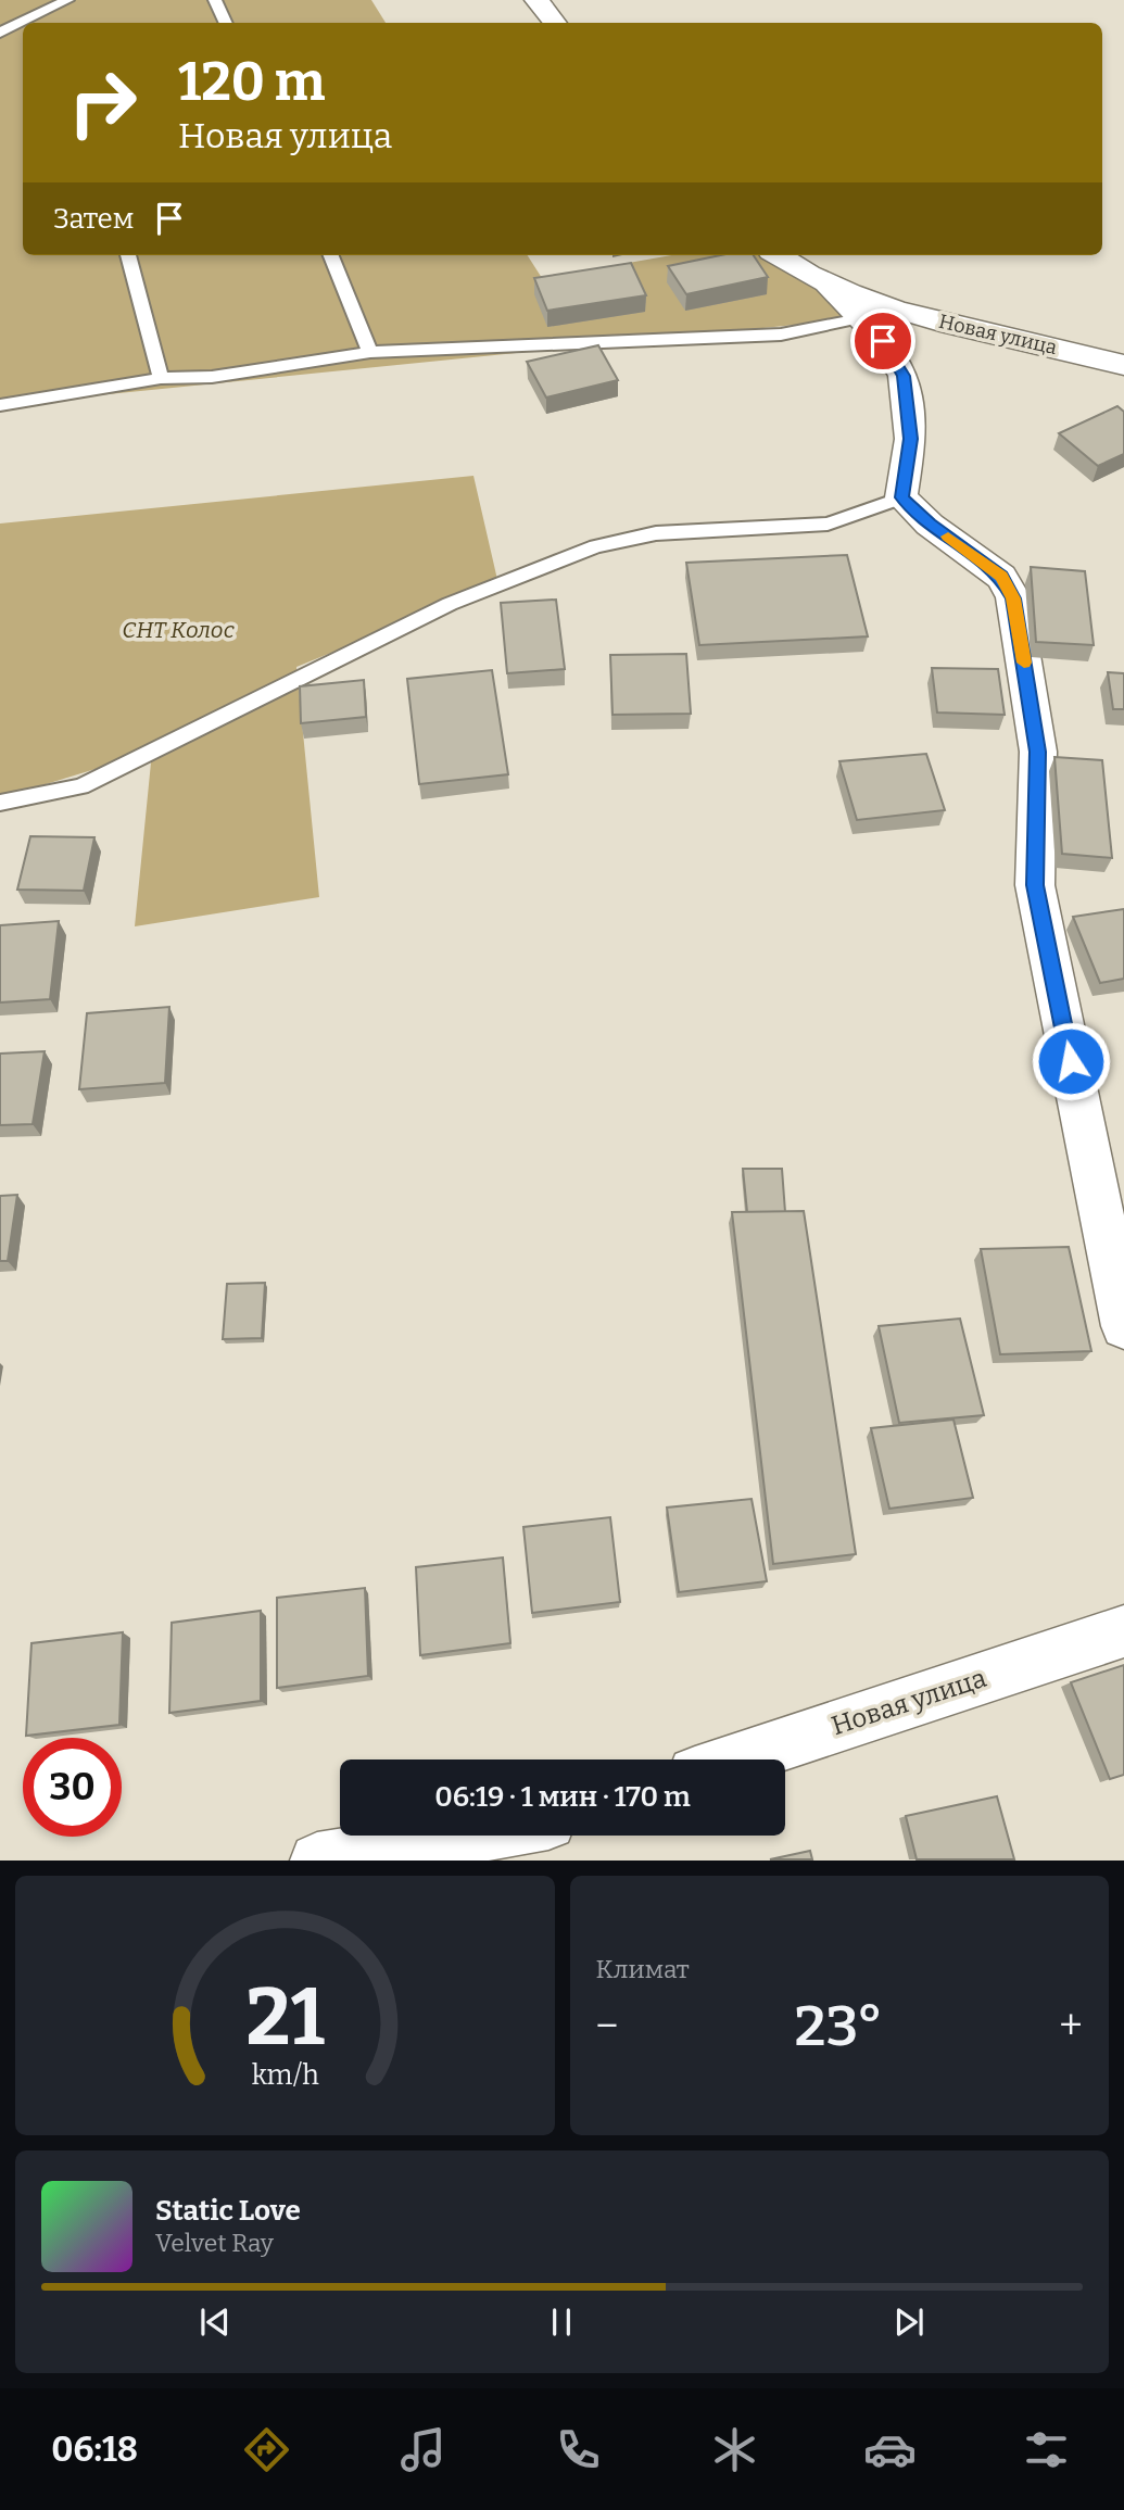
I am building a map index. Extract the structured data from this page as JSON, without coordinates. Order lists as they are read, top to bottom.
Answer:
{
  "streets": {
    "street": ["Новая улица"]
  },
  "parks": ["СНТ Колос"],
  "page": {
    "turn": ["120 m", "Новая улица"],
    "then": "Затем",
    "limit": "30",
    "trip": "06:19 · 1 мин · 170 m",
    "tile": "Климат",
    "heat": ["−", "23°", "+"],
    "song": ["Static Love", "Velvet Ray"],
    "tabs": "06:18",
    "gauge": ["21", "km/h"]
  }
}
